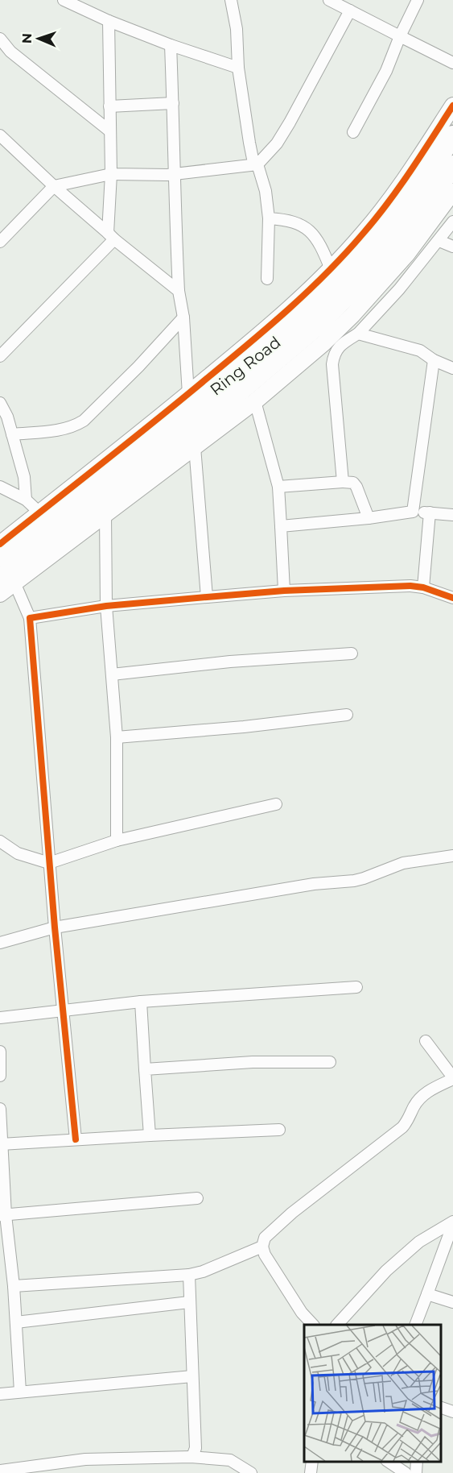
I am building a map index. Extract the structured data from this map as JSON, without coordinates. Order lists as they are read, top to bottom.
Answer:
{
  "streets": {
    "highway": ["Ring Road"]
  },
  "north": "left"
}
